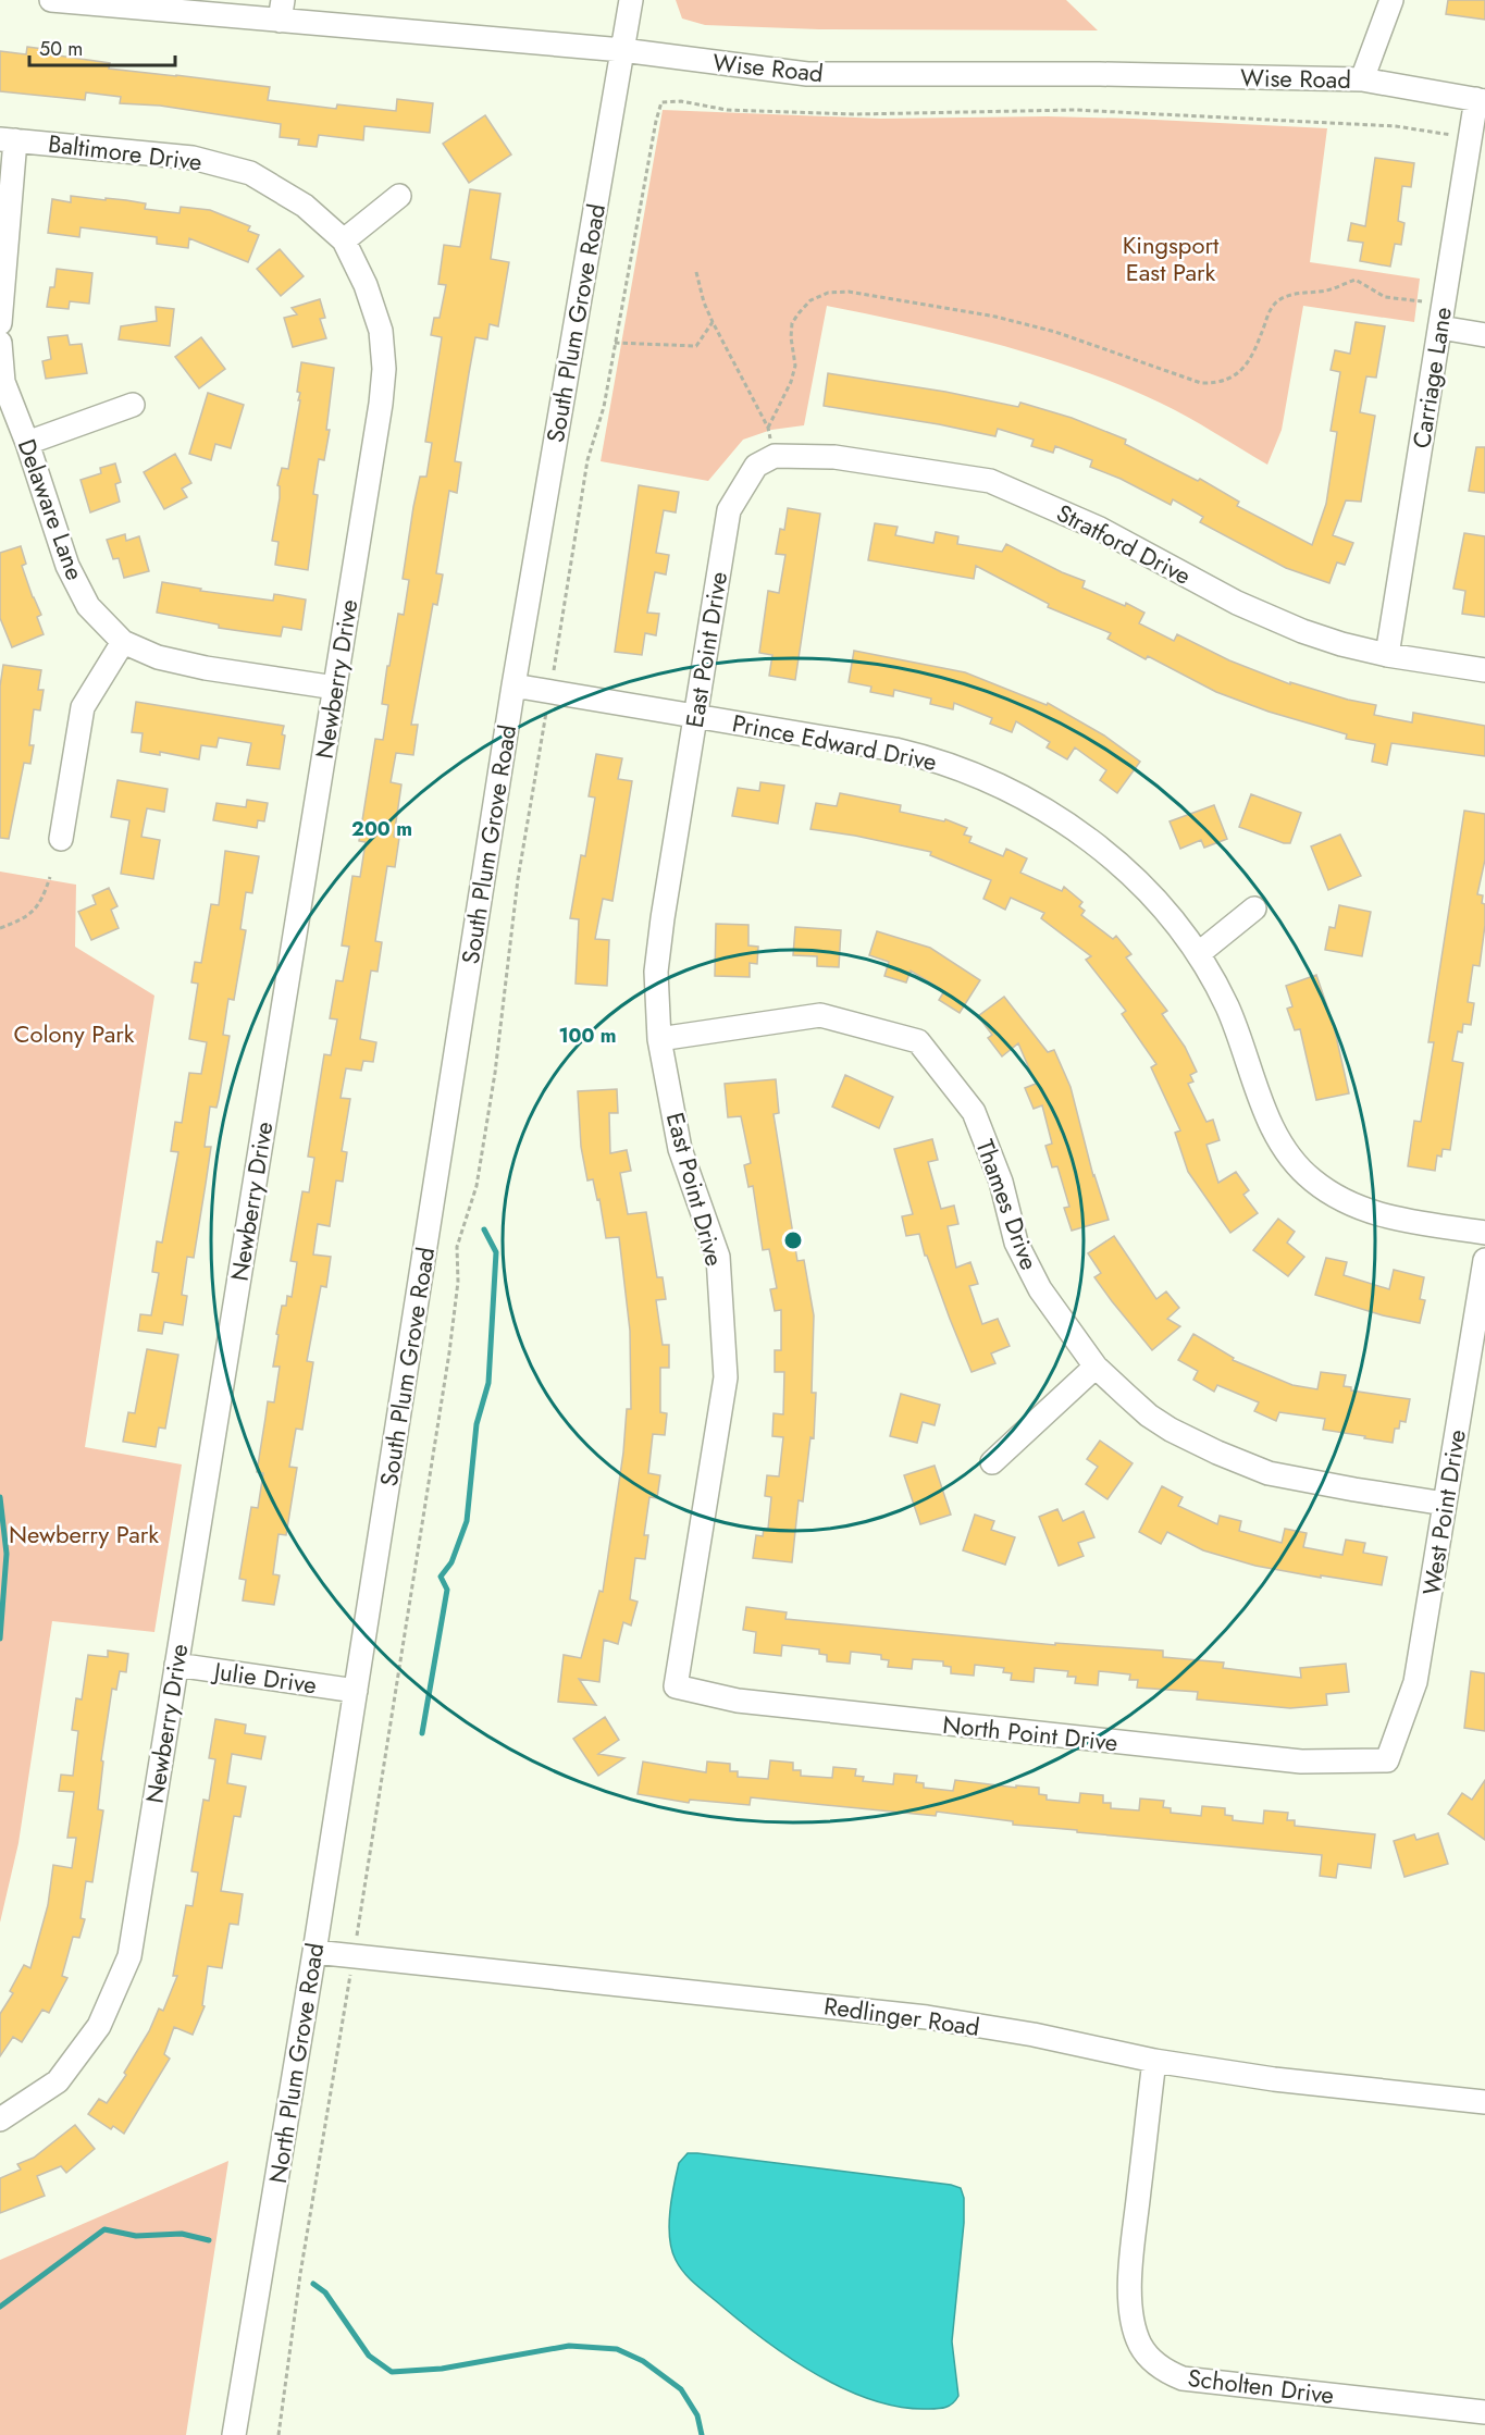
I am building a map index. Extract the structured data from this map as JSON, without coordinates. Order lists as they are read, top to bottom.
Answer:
{
  "streets": {
    "street": [
      "Wise Road",
      "Baltimore Drive",
      "South Plum Grove Road",
      "Carriage Lane",
      "Delaware Lane",
      "Stratford Drive",
      "East Point Drive",
      "Newberry Drive",
      "Prince Edward Drive",
      "Thames Drive",
      "West Point Drive",
      "Julie Drive",
      "North Point Drive",
      "Redlinger Road",
      "North Plum Grove Road",
      "Scholten Drive"
    ]
  },
  "crossings": [
    ["Wise Road", "South Plum Grove Road"],
    ["Wise Road", "Carriage Lane"],
    ["Baltimore Drive", "Newberry Drive"],
    ["South Plum Grove Road", "Prince Edward Drive"],
    ["South Plum Grove Road", "Julie Drive"],
    ["South Plum Grove Road", "North Plum Grove Road"],
    ["Carriage Lane", "Stratford Drive"],
    ["Delaware Lane", "Newberry Drive"],
    ["Stratford Drive", "East Point Drive"],
    ["East Point Drive", "Prince Edward Drive"],
    ["East Point Drive", "Thames Drive"],
    ["East Point Drive", "North Point Drive"],
    ["Newberry Drive", "Julie Drive"],
    ["Thames Drive", "West Point Drive"],
    ["West Point Drive", "North Point Drive"],
    ["Julie Drive", "North Plum Grove Road"],
    ["Redlinger Road", "North Plum Grove Road"],
    ["Redlinger Road", "Scholten Drive"]
  ],
  "parks": ["Kingsport East Park", "Colony Park", "Newberry Park"],
  "scale_bar": "50 m",
  "rings": ["200 m", "100 m"]
}
